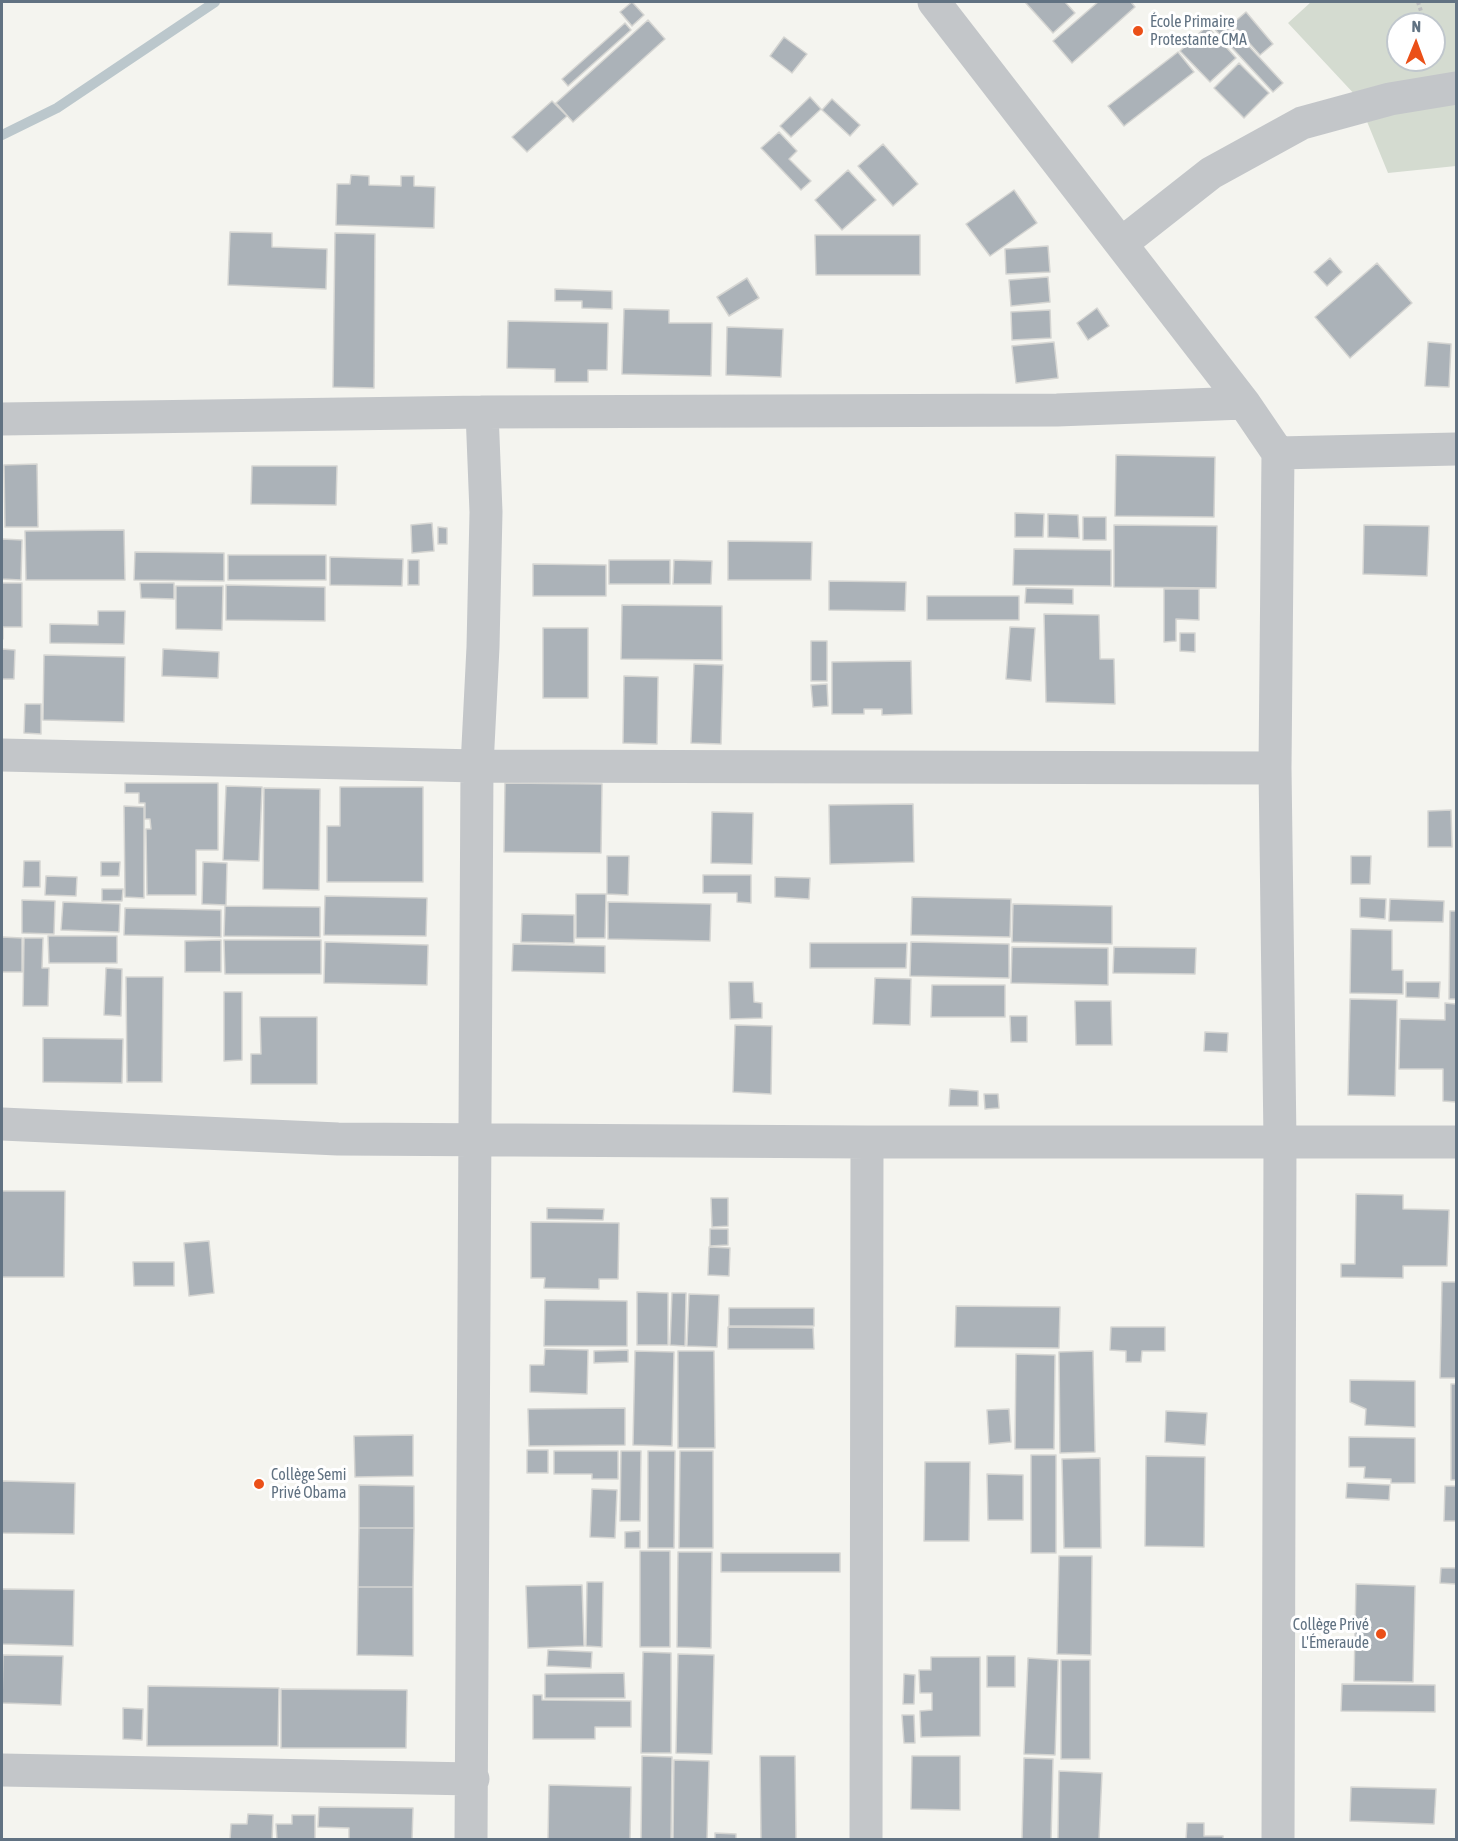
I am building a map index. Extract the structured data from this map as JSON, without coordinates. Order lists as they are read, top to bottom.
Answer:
{
  "places": ["École Primaire Protestante CMA", "Collège Semi Privé Obama", "Collège Privé L'Émeraude"],
  "north": "top"
}
